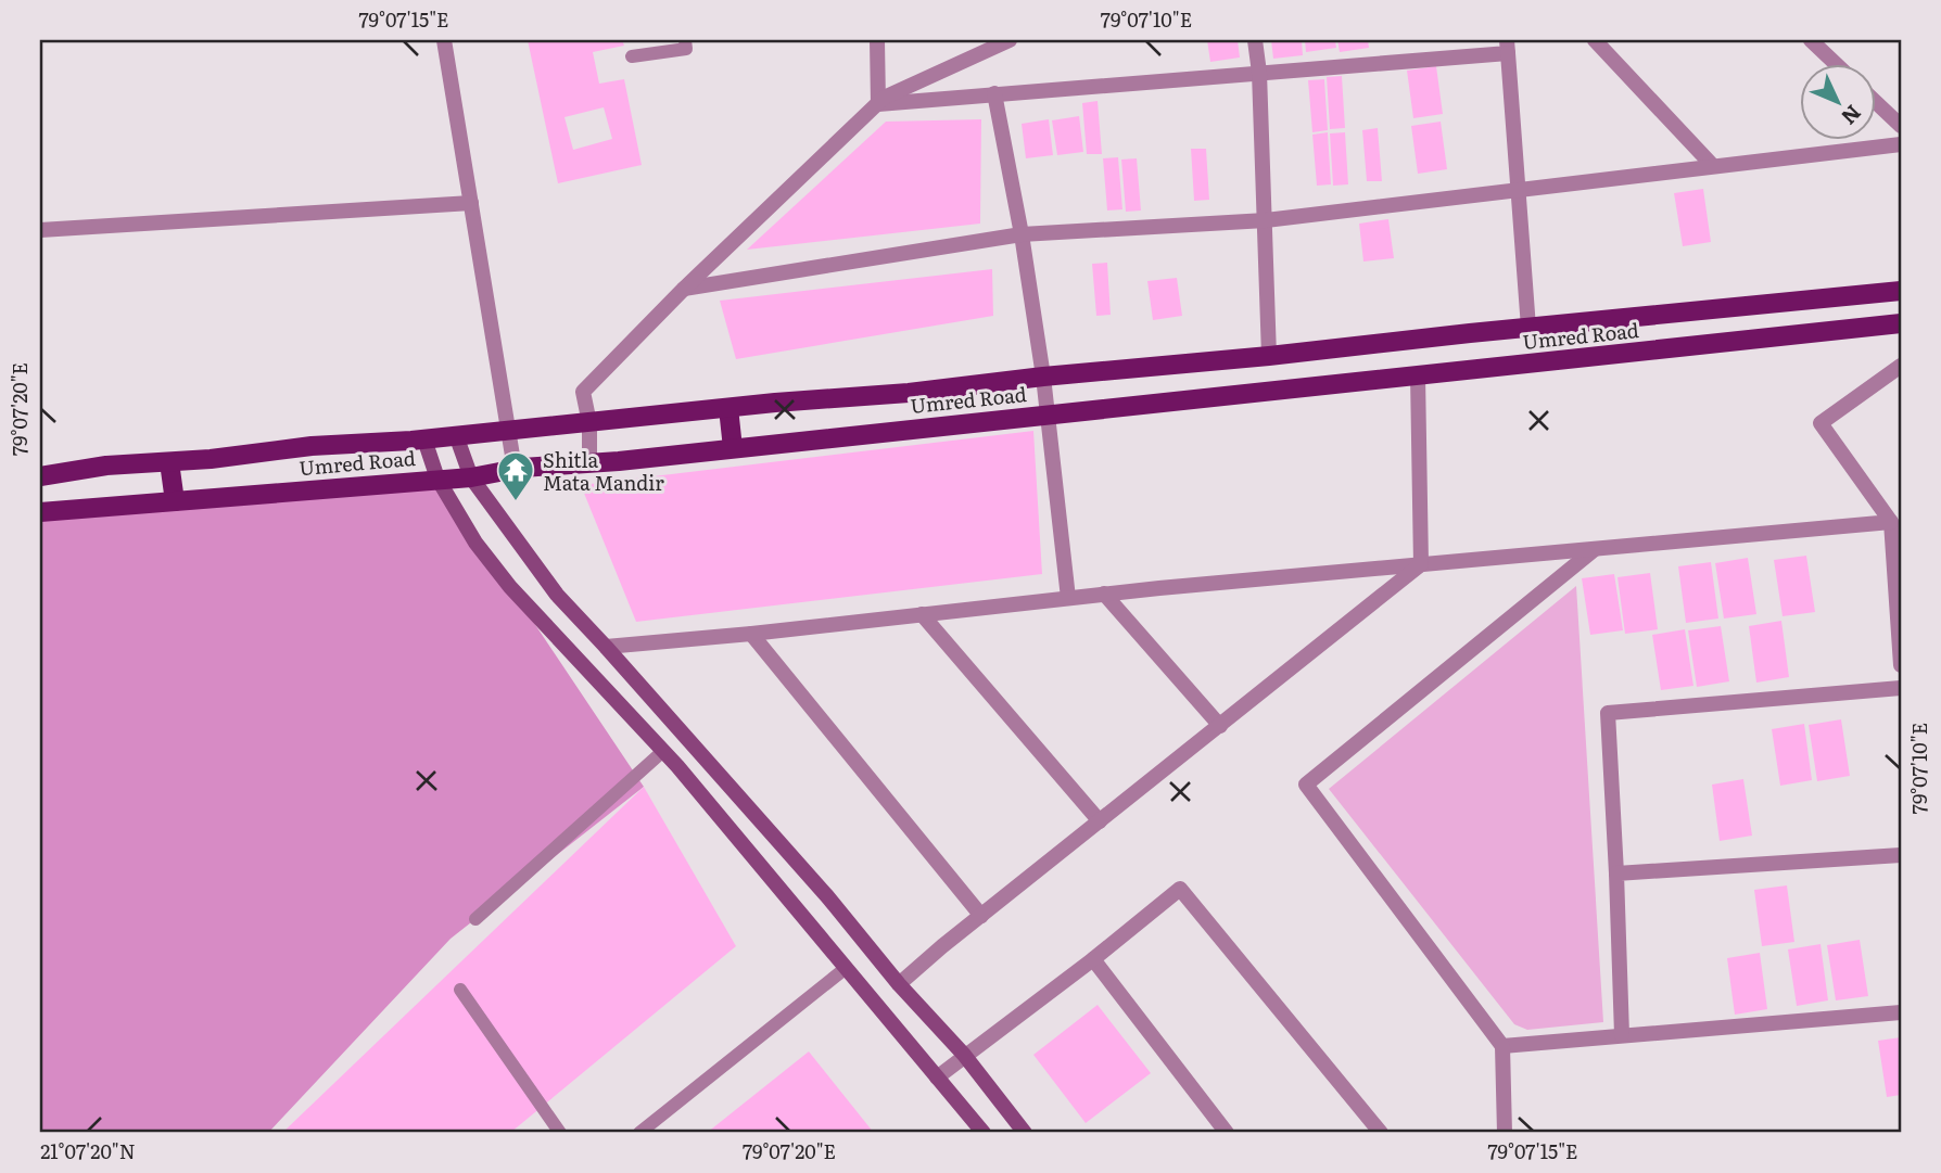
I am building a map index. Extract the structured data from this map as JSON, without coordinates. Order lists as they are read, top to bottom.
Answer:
{
  "streets": {
    "main road": ["Umred Road"]
  },
  "places": {
    "temple": ["Shitla Mata Mandir"]
  },
  "north": "bottom right",
  "coordinates": [
    "79°07'15\"E",
    "79°07'10\"E",
    "79°07'20\"E",
    "21°07'20\"N"
  ]
}
